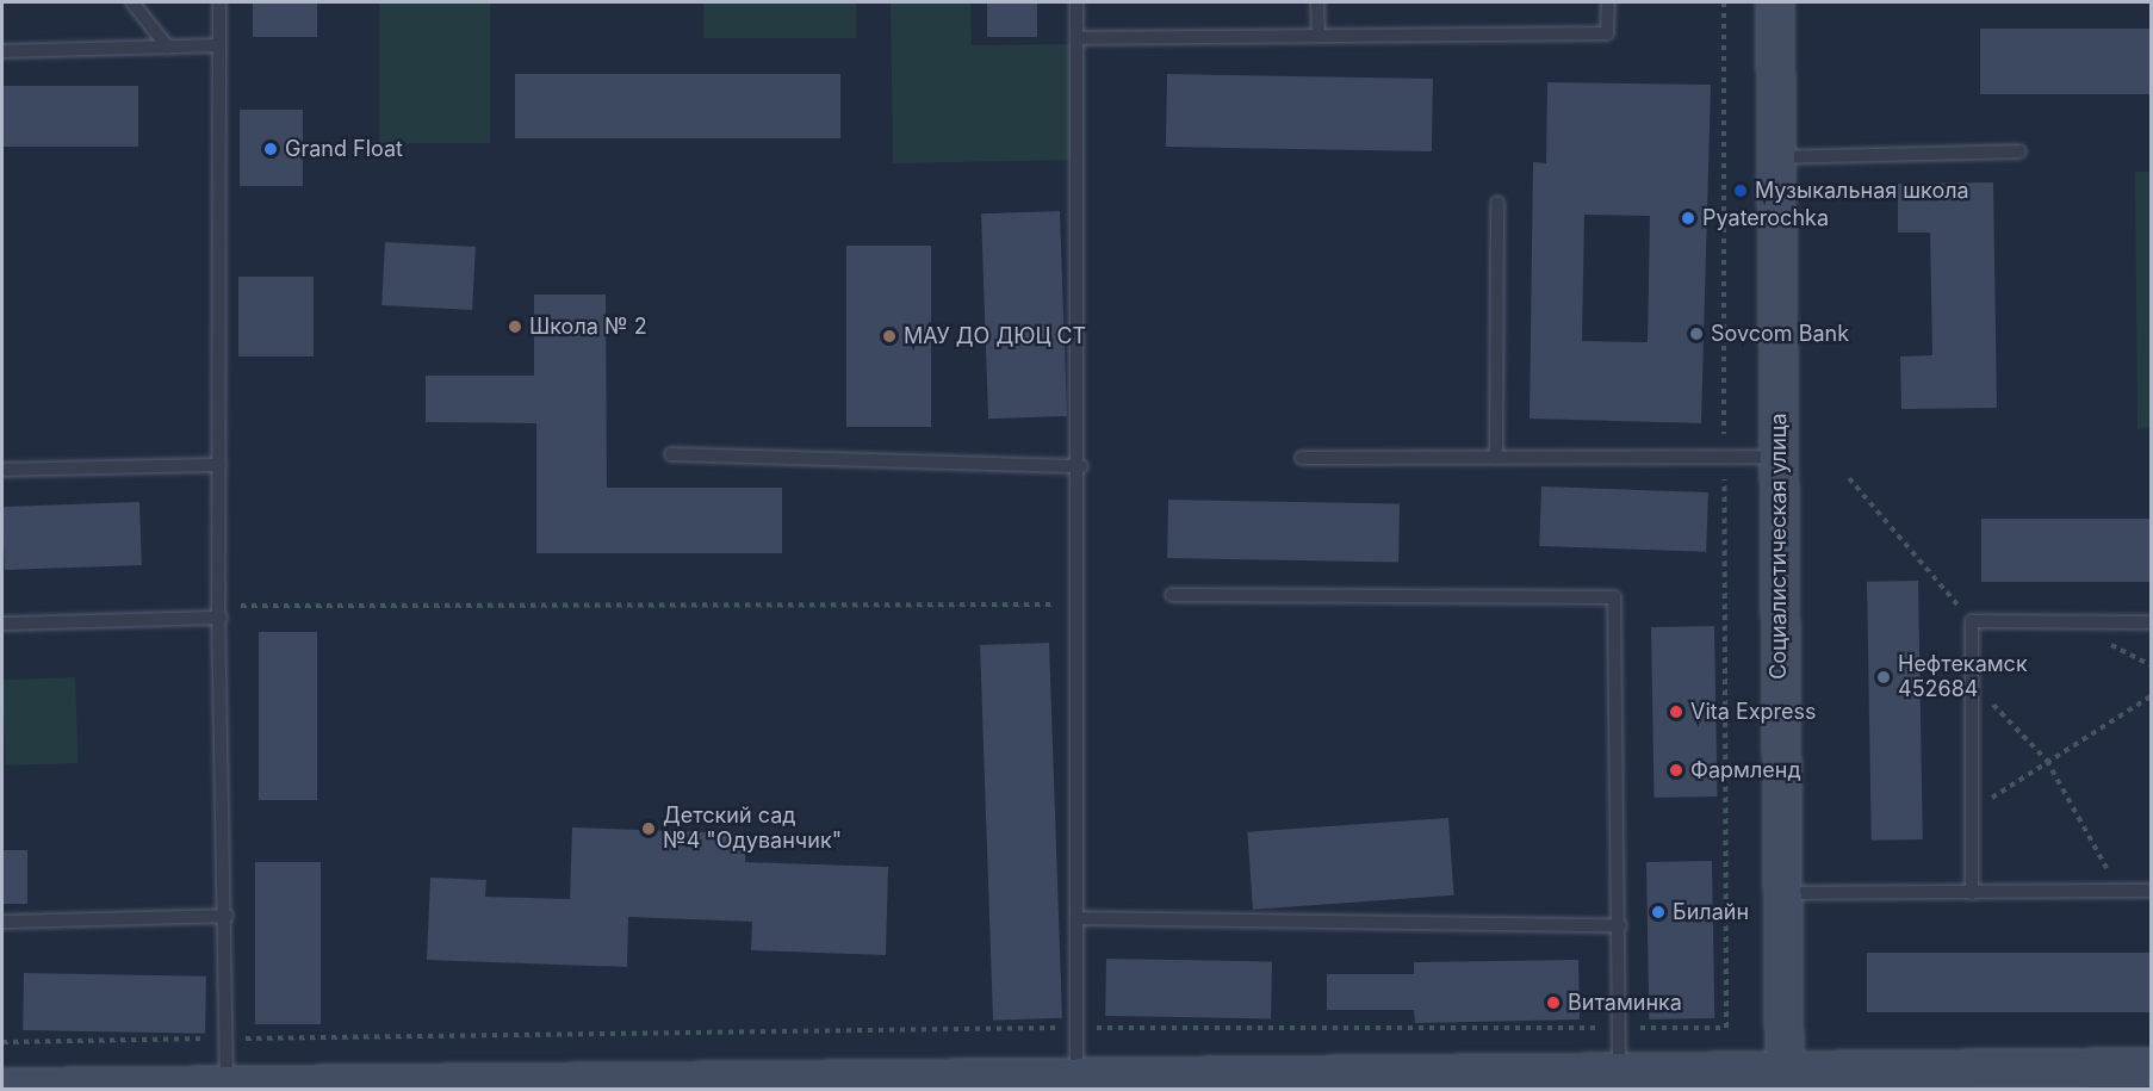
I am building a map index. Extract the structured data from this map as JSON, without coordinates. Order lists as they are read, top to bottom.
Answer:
{
  "streets": {
    "main road": ["Социалистическая улица"]
  },
  "places": [
    "Grand Float",
    "Музыкальная школа",
    "Pyaterochka",
    "Школа № 2",
    "Sovcom Bank",
    "МАУ ДО ДЮЦ СТ",
    "Нефтекамск 452684",
    "Vita Express",
    "Фармленд",
    "Детский сад №4 \"Одуванчик\"",
    "Билайн",
    "Витаминка"
  ]
}
